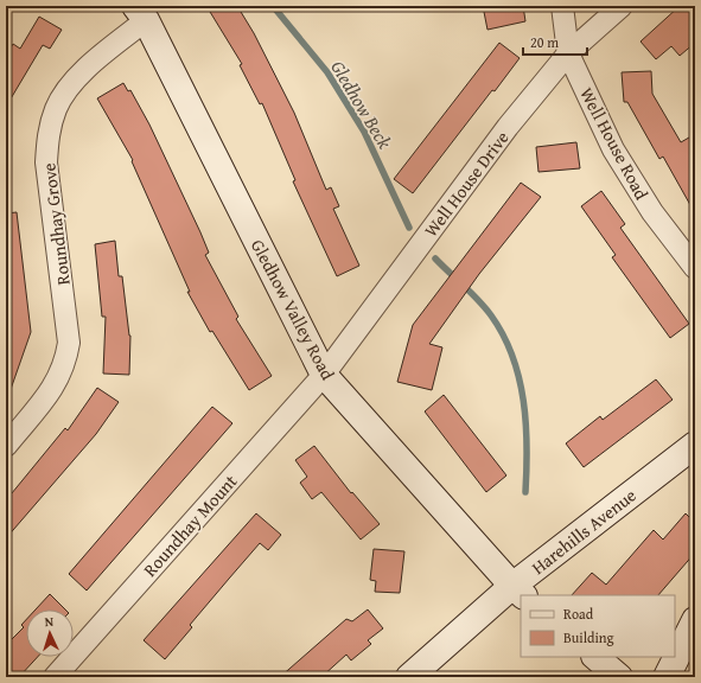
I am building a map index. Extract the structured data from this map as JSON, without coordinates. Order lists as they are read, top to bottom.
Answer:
{
  "streets": {
    "street": [
      "Well House Road",
      "Well House Drive",
      "Roundhay Grove",
      "Gledhow Valley Road",
      "Roundhay Mount",
      "Harehills Avenue"
    ]
  },
  "crossings": [
    ["Well House Road", "Well House Drive"],
    ["Well House Drive", "Gledhow Valley Road"],
    ["Well House Drive", "Roundhay Mount"],
    ["Roundhay Grove", "Gledhow Valley Road"],
    ["Gledhow Valley Road", "Roundhay Mount"],
    ["Gledhow Valley Road", "Harehills Avenue"]
  ],
  "water": ["Gledhow Beck"],
  "legend": ["Road", "Building"],
  "scale_bar": "20 m",
  "north": "top"
}
